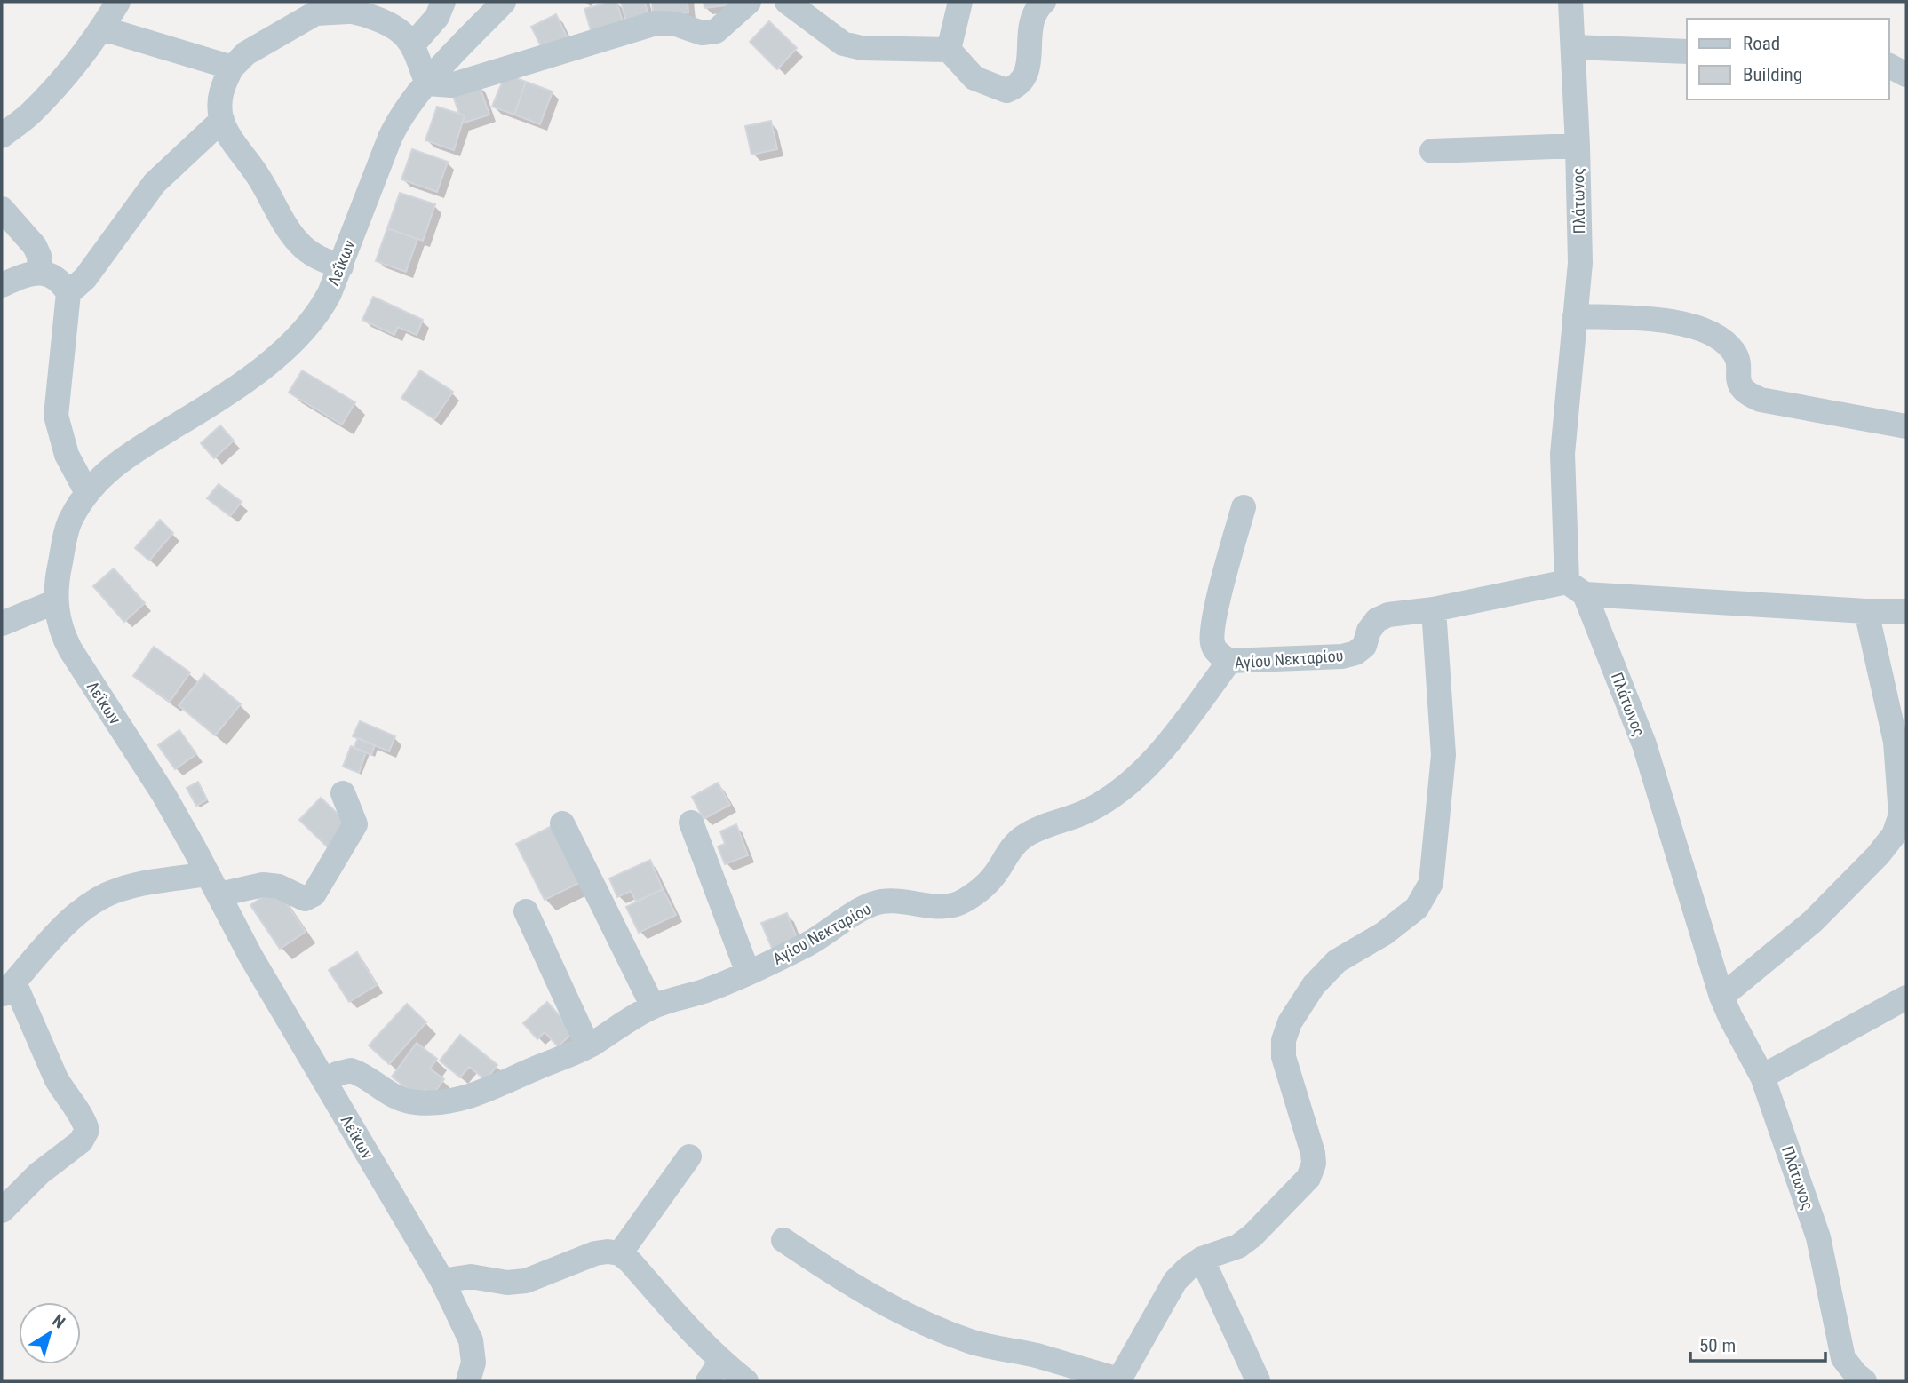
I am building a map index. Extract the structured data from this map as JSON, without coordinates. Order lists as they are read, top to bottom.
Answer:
{
  "streets": {
    "street": ["Πλάτωνος", "Λεΐκων", "Αγίου Νεκταρίου"]
  },
  "crossings": [
    ["Πλάτωνος", "Αγίου Νεκταρίου"],
    ["Λεΐκων", "Αγίου Νεκταρίου"]
  ],
  "legend": ["Road", "Building"],
  "scale_bar": "50 m",
  "north": "top right"
}
